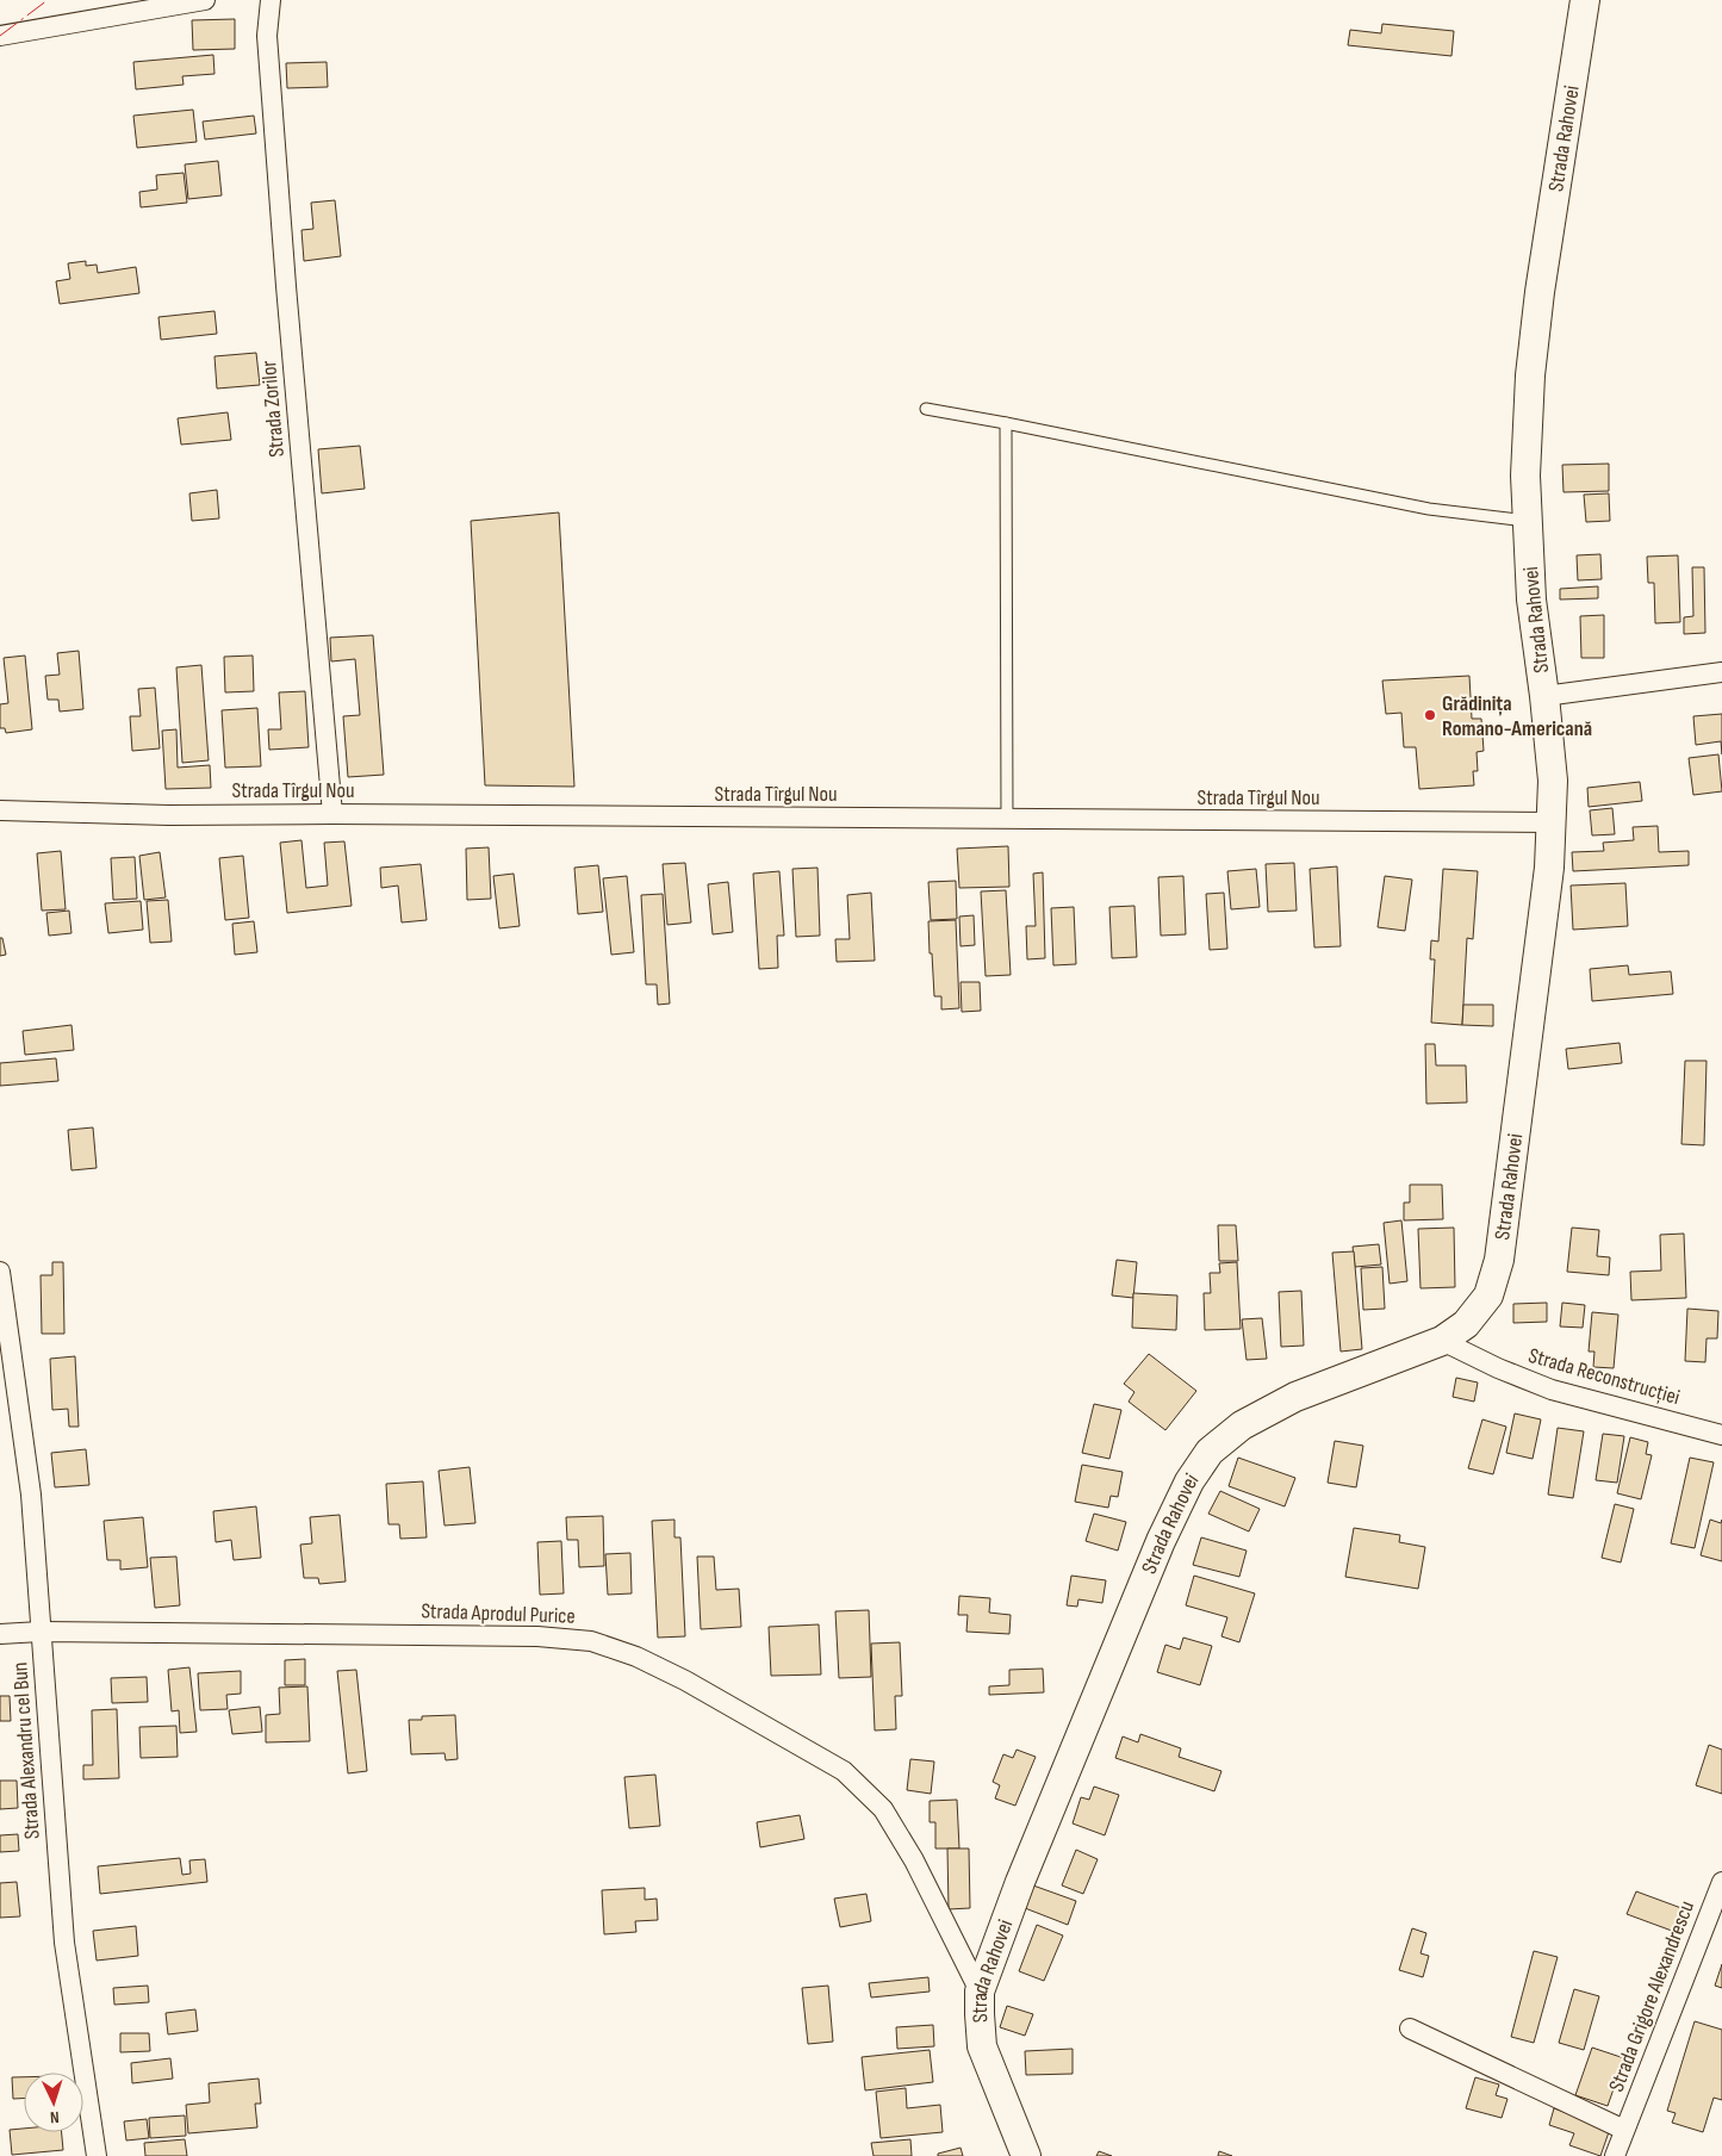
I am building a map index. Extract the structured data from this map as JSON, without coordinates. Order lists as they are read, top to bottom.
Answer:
{
  "streets": {
    "main road": ["Strada Rahovei"],
    "street": [
      "Strada Zorilor",
      "Strada Tîrgul Nou",
      "Strada Reconstrucției",
      "Strada Aprodul Purice",
      "Strada Alexandru cel Bun",
      "Strada Grigore Alexandrescu"
    ]
  },
  "crossings": [
    ["Strada Rahovei", "Strada Tîrgul Nou"],
    ["Strada Rahovei", "Strada Reconstrucției"],
    ["Strada Rahovei", "Strada Aprodul Purice"],
    ["Strada Zorilor", "Strada Tîrgul Nou"],
    ["Strada Aprodul Purice", "Strada Alexandru cel Bun"]
  ],
  "places": ["Grădinița Romano-Americană"],
  "north": "bottom"
}
